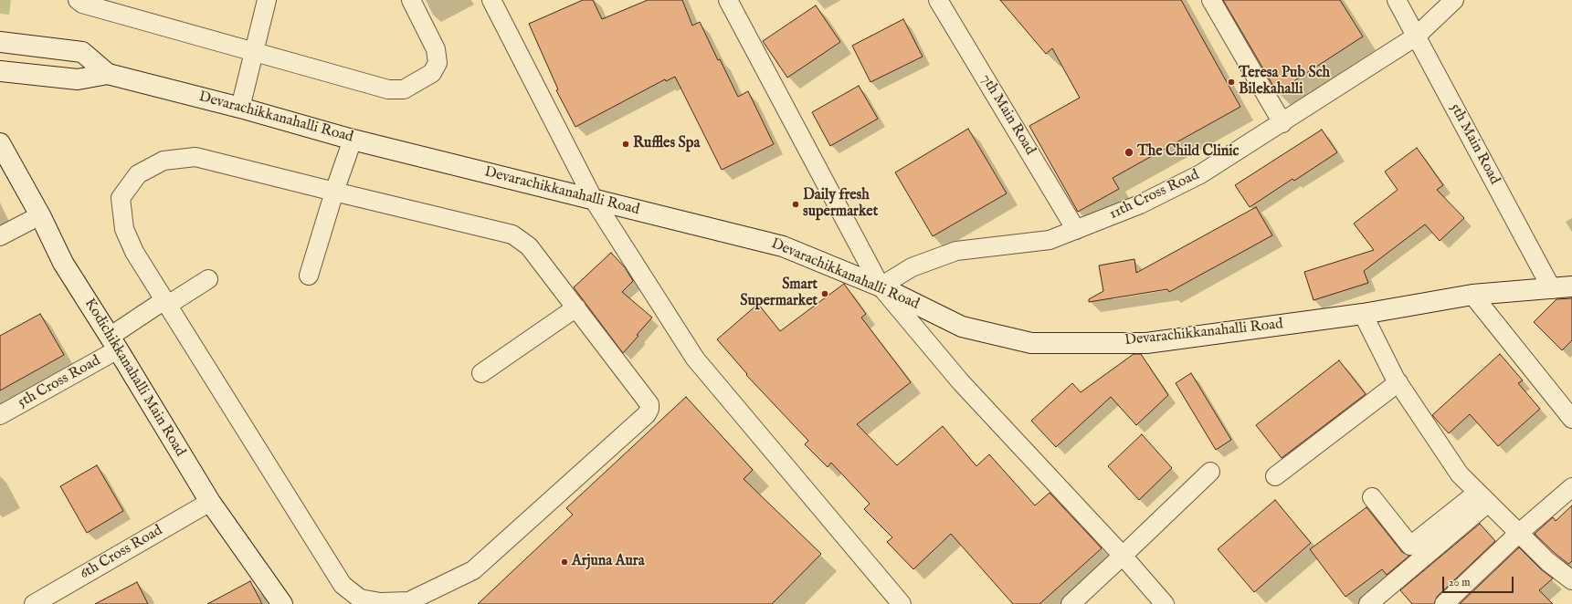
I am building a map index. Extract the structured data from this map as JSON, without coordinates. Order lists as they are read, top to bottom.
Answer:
{
  "streets": {
    "street": [
      "7th Main Road",
      "Devarachikkanahalli Road",
      "5th Main Road",
      "11th Cross Road",
      "Kodichikkanahalli Main Road",
      "5th Cross Road",
      "6th Cross Road"
    ]
  },
  "crossings": [
    ["7th Main Road", "11th Cross Road"],
    ["Devarachikkanahalli Road", "5th Main Road"],
    ["Devarachikkanahalli Road", "11th Cross Road"],
    ["5th Main Road", "11th Cross Road"],
    ["Kodichikkanahalli Main Road", "5th Cross Road"],
    ["Kodichikkanahalli Main Road", "6th Cross Road"]
  ],
  "places": [
    "Teresa Pub Sch Bilekahalli",
    "Ruffles Spa",
    "The Child Clinic",
    "Daily fresh supermarket",
    "Smart Supermarket",
    "Arjuna Aura"
  ],
  "scale_bar": "20 m"
}
